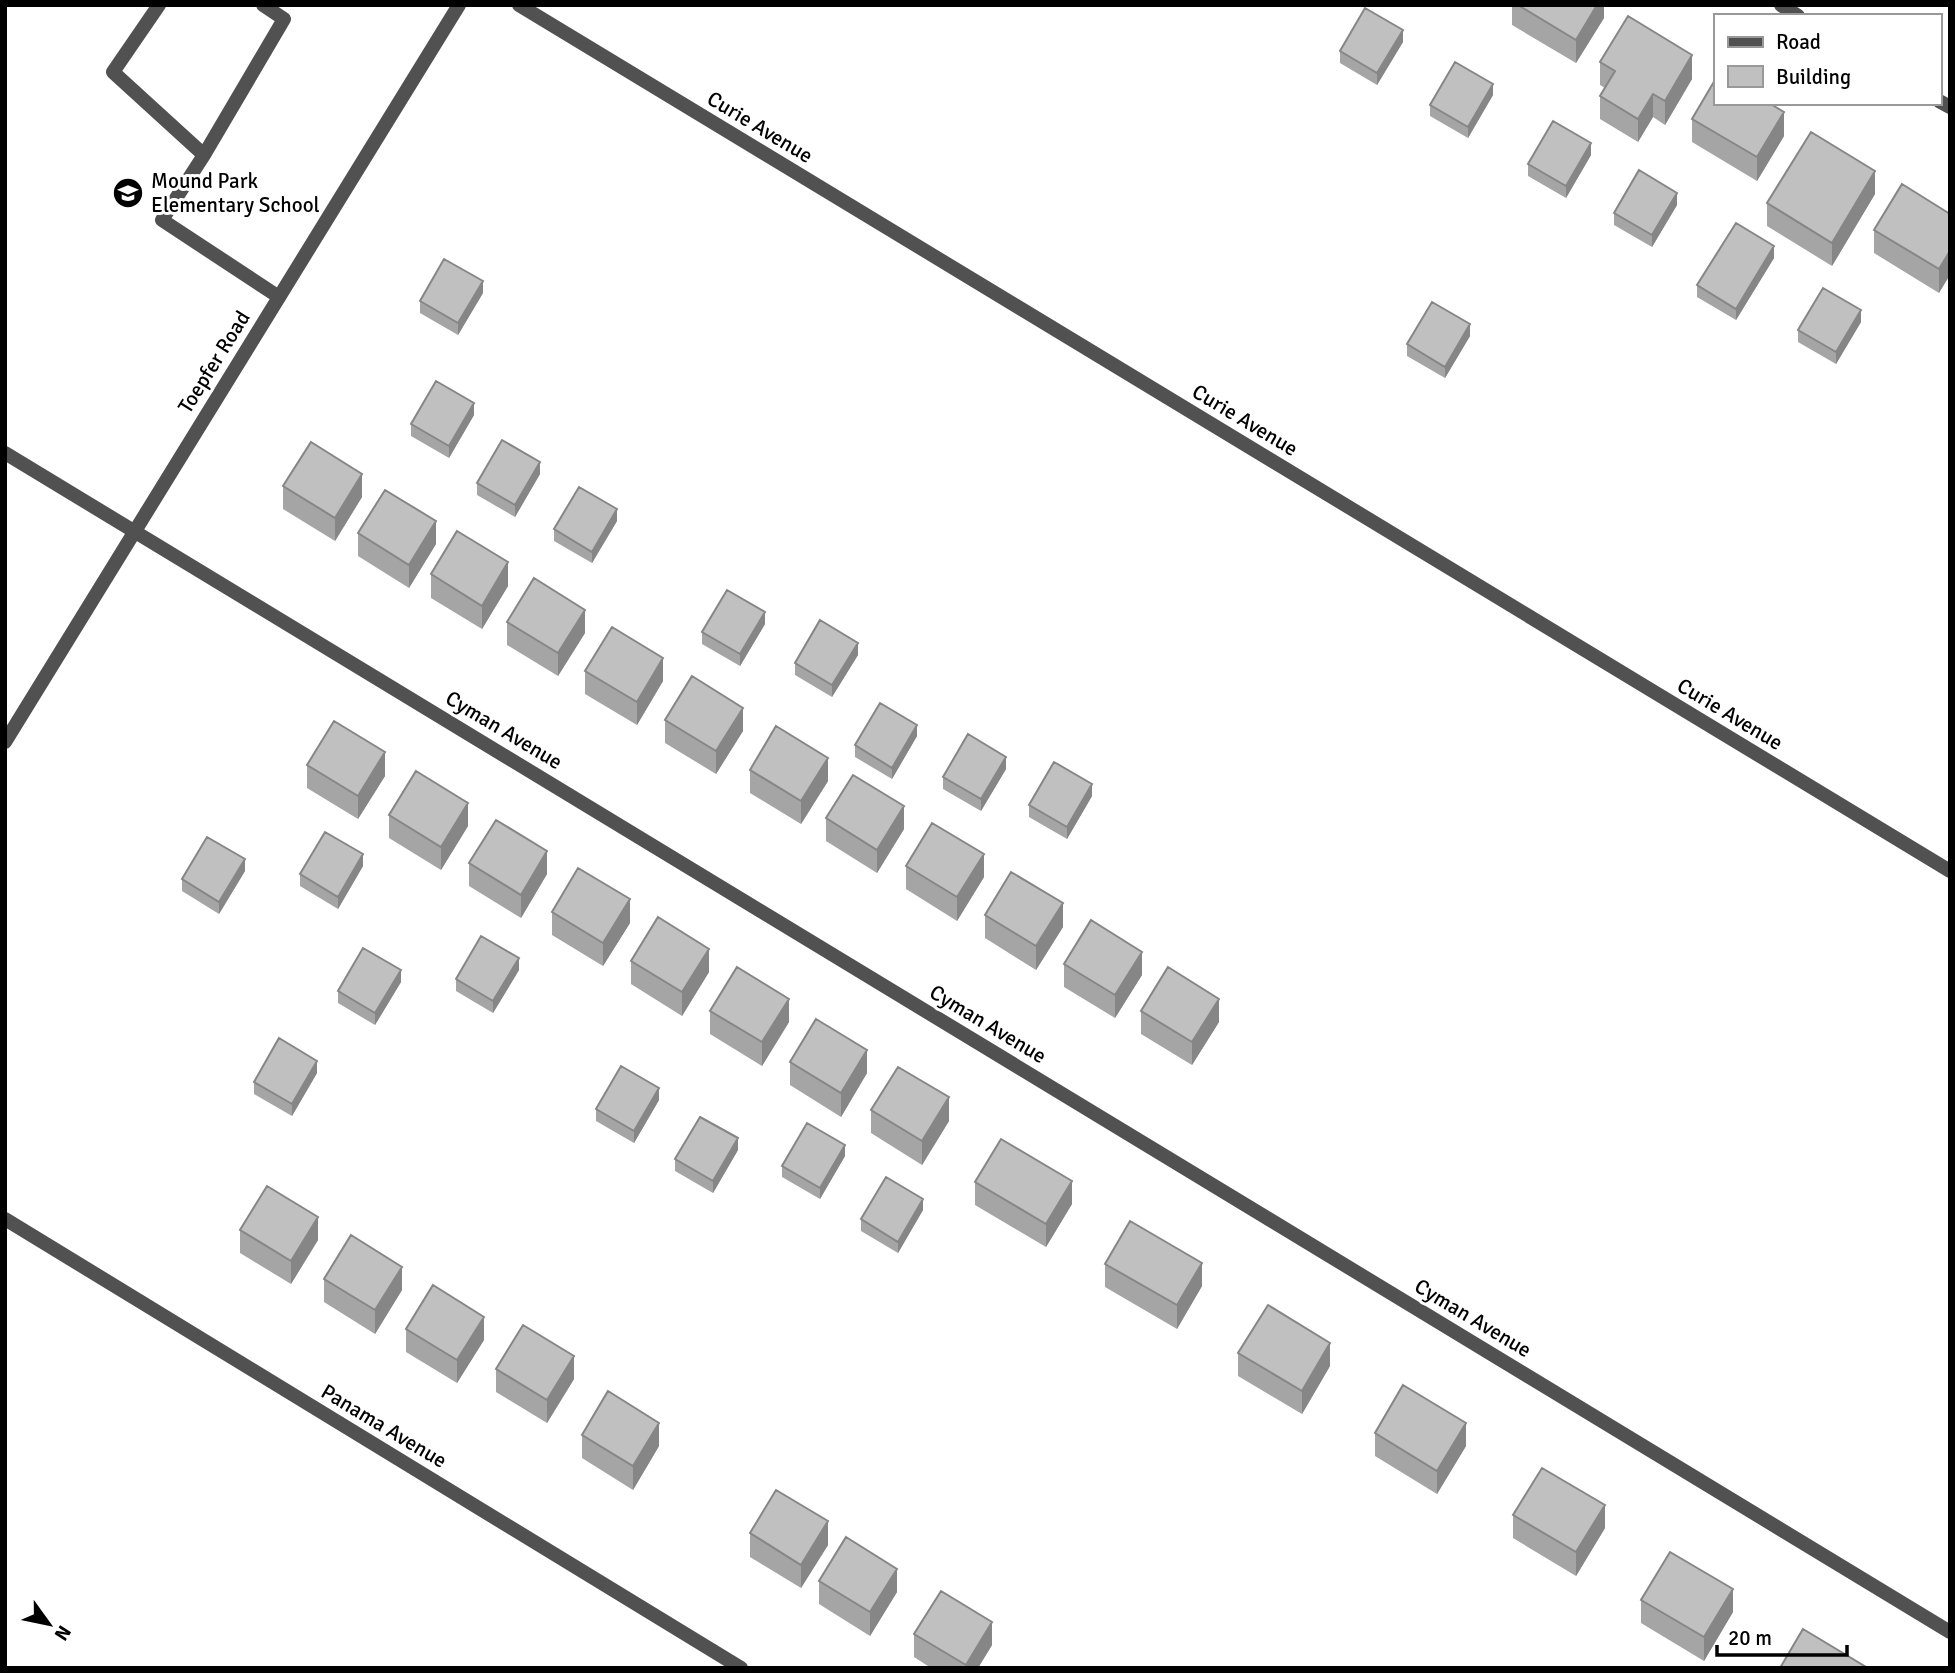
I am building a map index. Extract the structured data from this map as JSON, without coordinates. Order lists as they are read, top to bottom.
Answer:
{
  "streets": {
    "street": [
      "Curie Avenue",
      "Toepfer Road",
      "Cyman Avenue",
      "Panama Avenue"
    ]
  },
  "crossings": [
    ["Toepfer Road", "Cyman Avenue"]
  ],
  "places": {
    "school or university": ["Mound Park Elementary School"]
  },
  "legend": ["Road", "Building"],
  "scale_bar": "20 m",
  "north": "bottom right"
}
